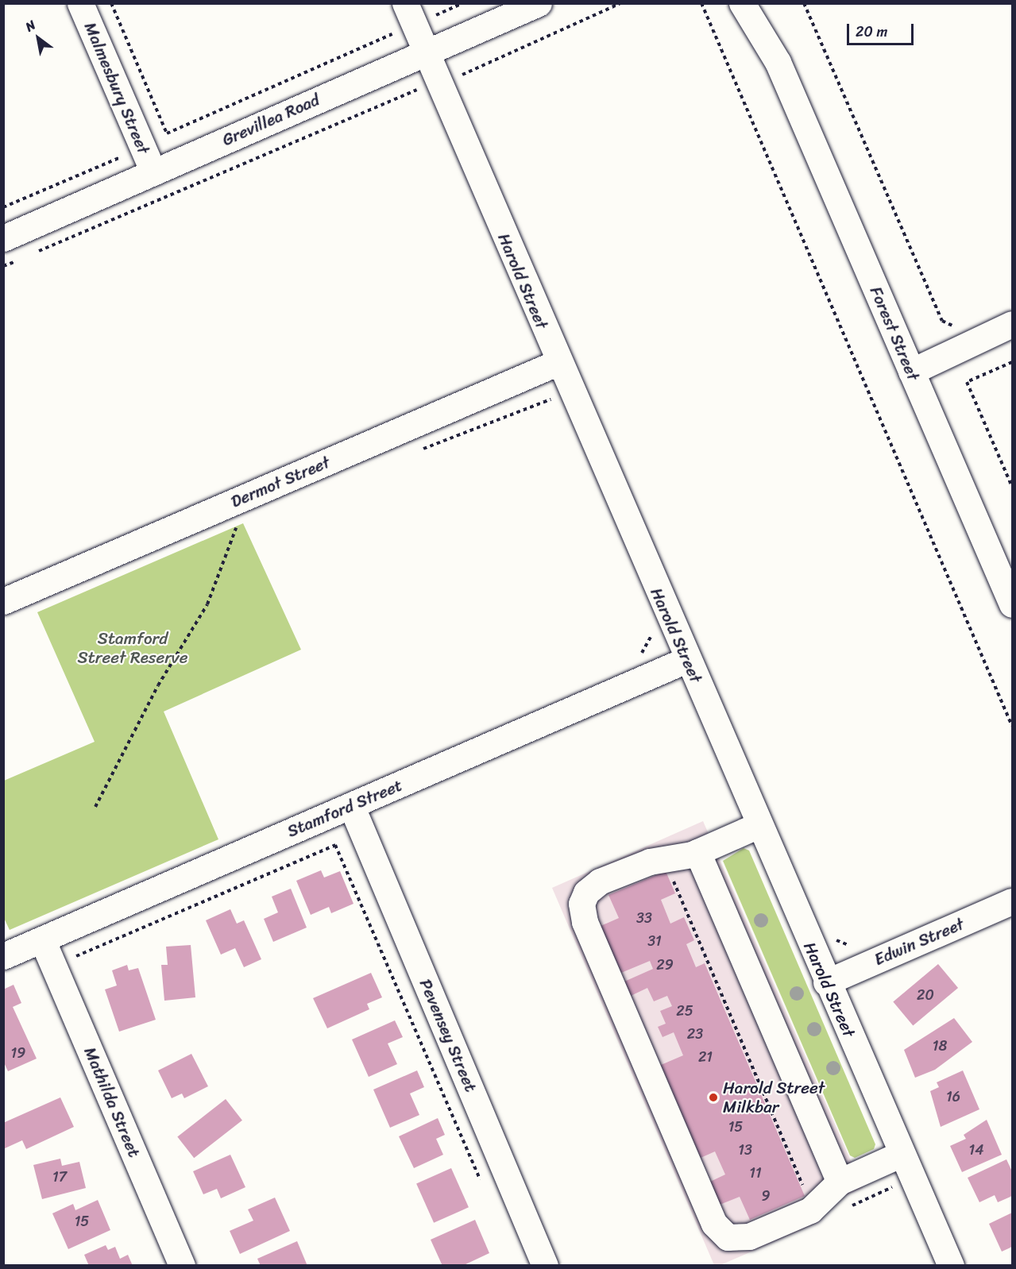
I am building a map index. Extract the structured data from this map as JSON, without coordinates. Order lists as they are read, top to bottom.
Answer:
{
  "streets": {
    "street": [
      "Malmesbury Street",
      "Grevillea Road",
      "Harold Street",
      "Forest Street",
      "Dermot Street",
      "Stamford Street",
      "Edwin Street",
      "Pevensey Street",
      "Mathilda Street"
    ]
  },
  "crossings": [
    ["Malmesbury Street", "Grevillea Road"],
    ["Grevillea Road", "Harold Street"],
    ["Harold Street", "Dermot Street"],
    ["Harold Street", "Stamford Street"],
    ["Harold Street", "Edwin Street"],
    ["Stamford Street", "Pevensey Street"],
    ["Stamford Street", "Mathilda Street"]
  ],
  "parks": ["Stamford Street Reserve"],
  "places": ["Harold Street Milkbar"],
  "house_numbers": [
    "33",
    "31",
    "29",
    "20",
    "25",
    "23",
    "18",
    "19",
    "21",
    "16",
    "15",
    "13",
    "14",
    "11",
    "17",
    "9",
    "15"
  ],
  "scale_bar": "20 m",
  "north": "top left"
}
